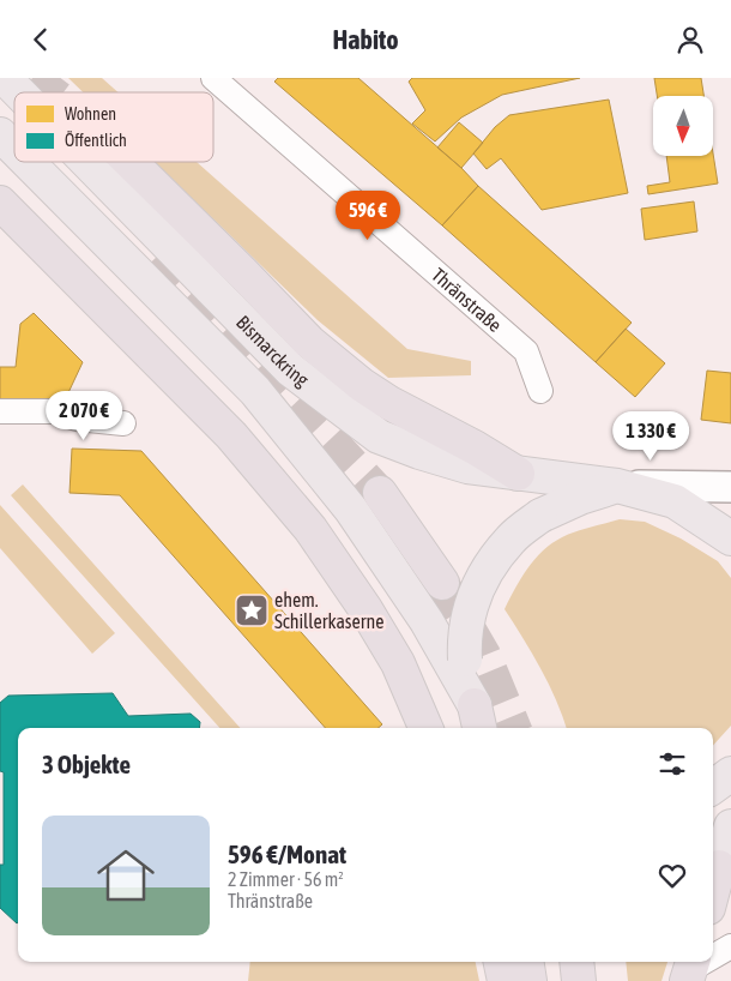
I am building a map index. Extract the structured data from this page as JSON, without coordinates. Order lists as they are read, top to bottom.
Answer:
{
  "streets": {
    "main road": ["Bismarckring"],
    "street": ["Thränstraße"]
  },
  "places": {
    "place": ["ehem. Schillerkaserne"]
  },
  "legend": ["Wohnen", "Öffentlich"],
  "north": "bottom",
  "page": {
    "header": "Habito",
    "price": ["596 €", "2 070 €", "1 330 €"],
    "heading": "3 Objekte",
    "list": [
      {
        "name": "596 €/Monat",
        "note": "2 Zimmer · 56 m² · Thränstraße"
      }
    ]
  }
}
